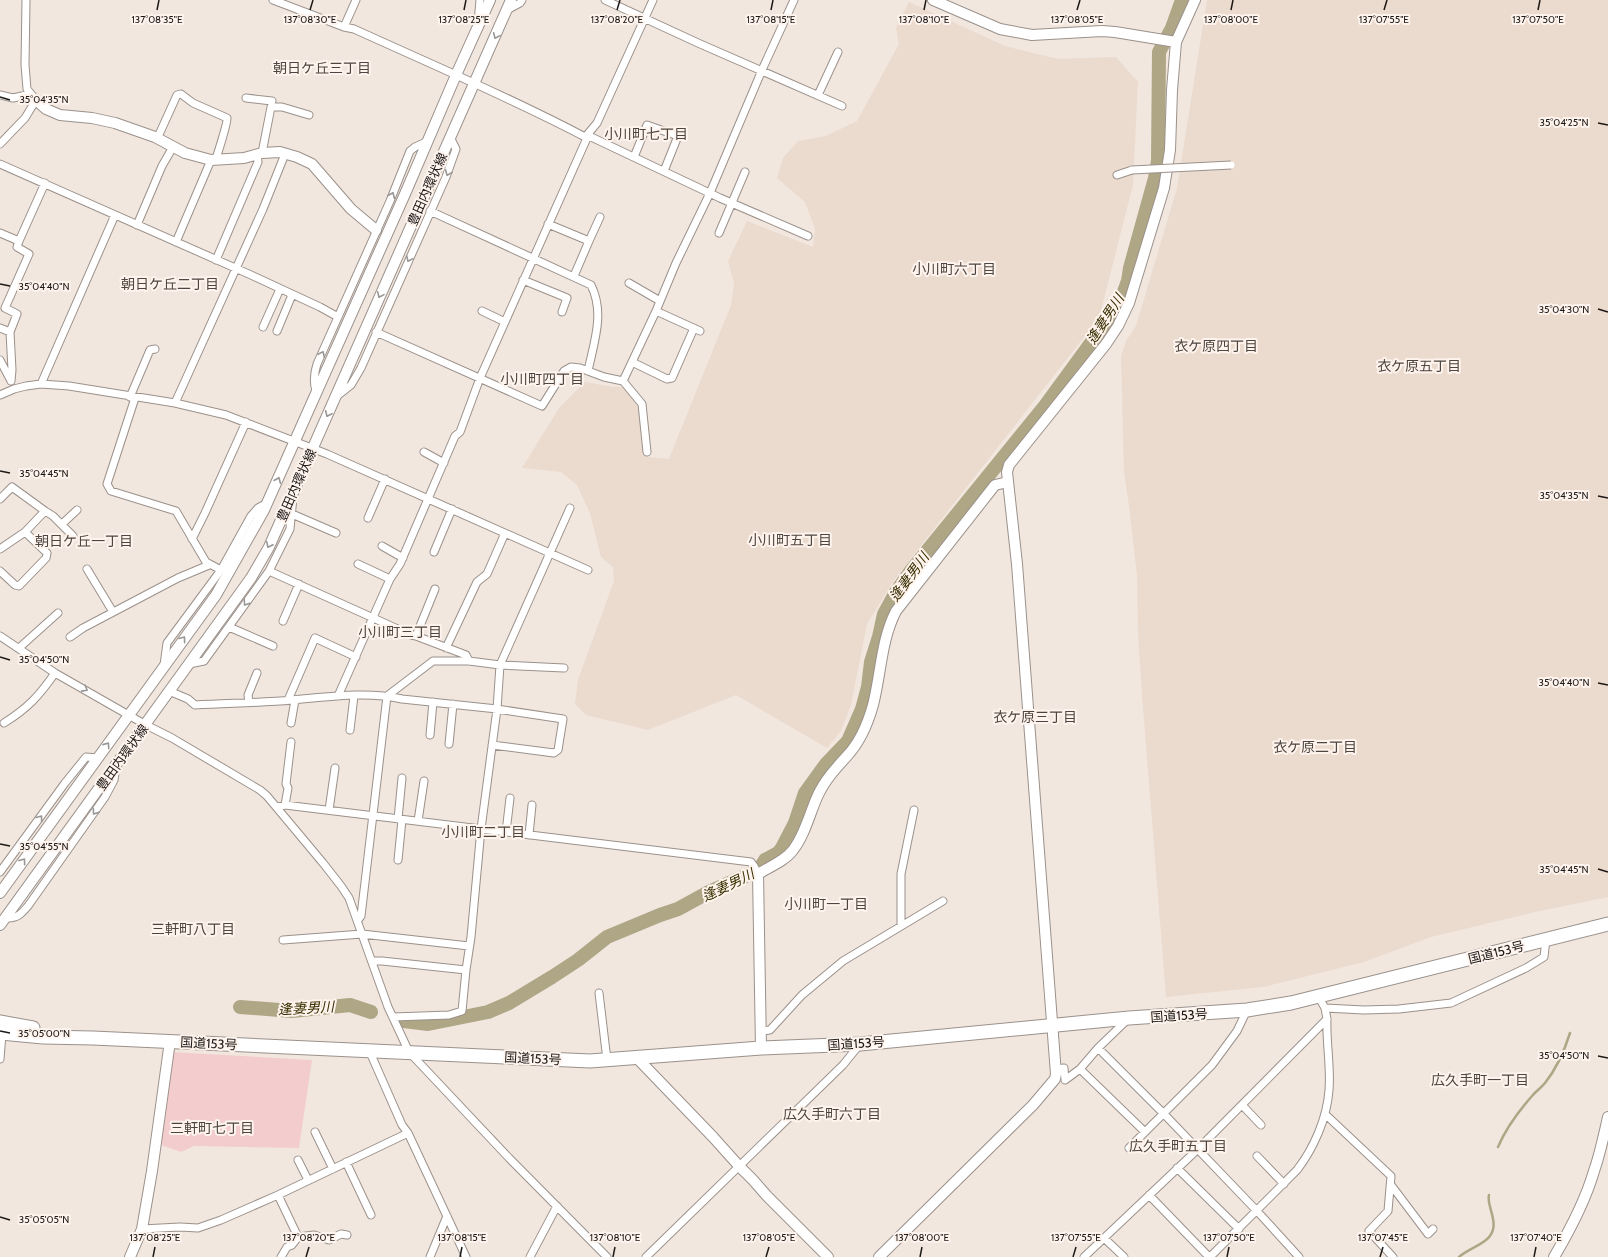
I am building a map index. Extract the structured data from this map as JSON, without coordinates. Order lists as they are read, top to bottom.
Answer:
{
  "streets": {
    "highway": ["国道153号"],
    "street": ["豊田内環状線"]
  },
  "districts": [
    "朝日ケ丘三丁目",
    "小川町七丁目",
    "小川町六丁目",
    "朝日ケ丘二丁目",
    "衣ケ原四丁目",
    "衣ケ原五丁目",
    "小川町四丁目",
    "小川町五丁目",
    "朝日ケ丘一丁目",
    "小川町三丁目",
    "衣ケ原三丁目",
    "衣ケ原二丁目",
    "小川町二丁目",
    "小川町一丁目",
    "三軒町八丁目",
    "広久手町一丁目",
    "広久手町六丁目",
    "三軒町七丁目",
    "広久手町五丁目"
  ],
  "water": ["逢妻男川"],
  "coordinates": [
    "137°08'35\"E",
    "137°08'30\"E",
    "137°08'25\"E",
    "137°08'20\"E",
    "137°08'15\"E",
    "137°08'10\"E",
    "137°08'05\"E",
    "137°08'00\"E",
    "137°07'55\"E",
    "137°07'50\"E",
    "35°04'35\"N",
    "35°04'25\"N",
    "35°04'40\"N",
    "35°04'30\"N",
    "35°04'45\"N",
    "35°04'50\"N",
    "35°04'55\"N",
    "35°05'00\"N",
    "35°05'05\"N",
    "137°07'45\"E",
    "137°07'40\"E"
  ]
}
